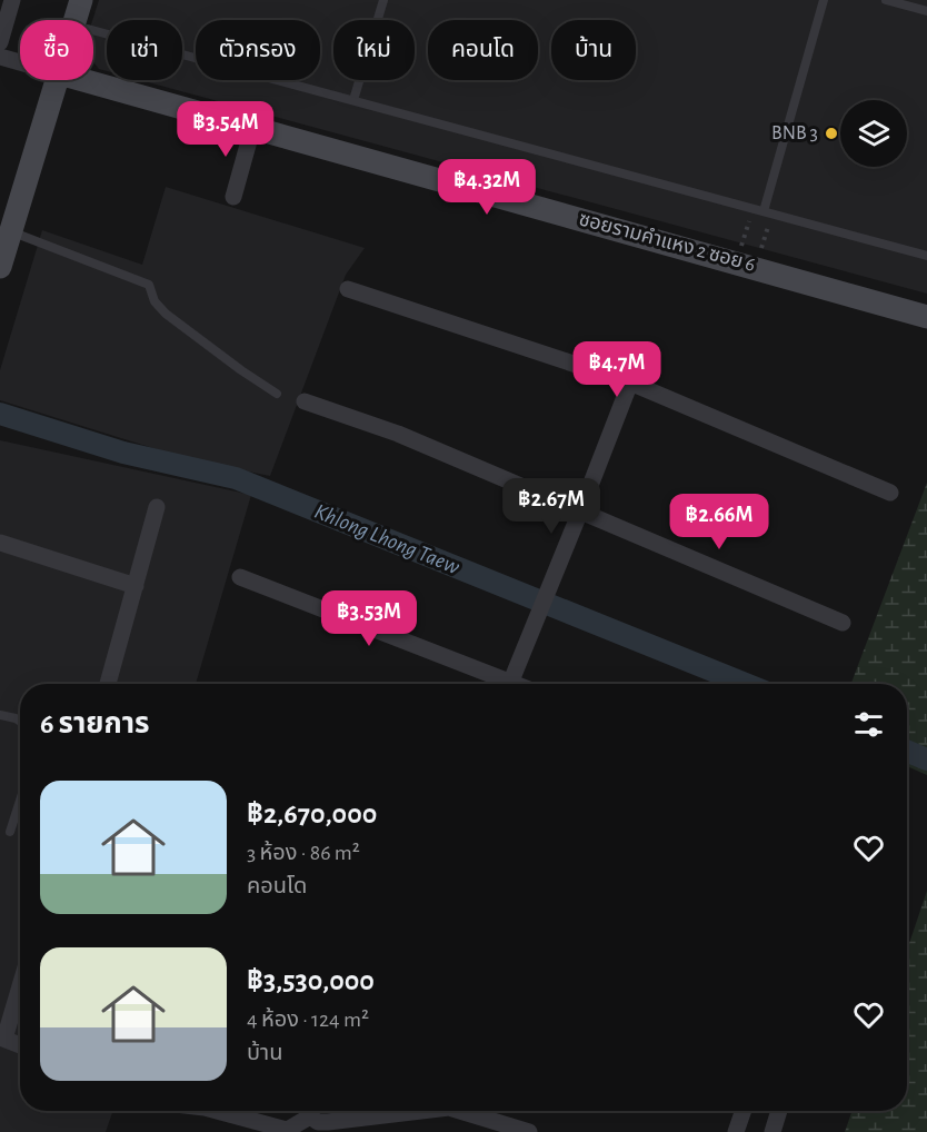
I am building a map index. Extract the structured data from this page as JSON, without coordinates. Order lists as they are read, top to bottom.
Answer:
{
  "streets": {
    "street": ["ซอยรามคำแหง 2 ซอย 6"]
  },
  "water": ["Khlong Lhong Taew"],
  "places": ["BNB 3"],
  "page": {
    "chip": [
      "ซื้อ",
      "เช่า",
      "ตัวกรอง",
      "ใหม่",
      "คอนโด",
      "บ้าน"
    ],
    "price": [
      "฿3.54M",
      "฿4.32M",
      "฿4.7M",
      "฿2.67M",
      "฿2.66M",
      "฿3.53M"
    ],
    "heading": "6 รายการ",
    "list": [
      {
        "name": "฿2,670,000",
        "note": "3 ห้อง · 86 m² · คอนโด"
      },
      {
        "name": "฿3,530,000",
        "note": "4 ห้อง · 124 m² · บ้าน"
      }
    ]
  }
}
